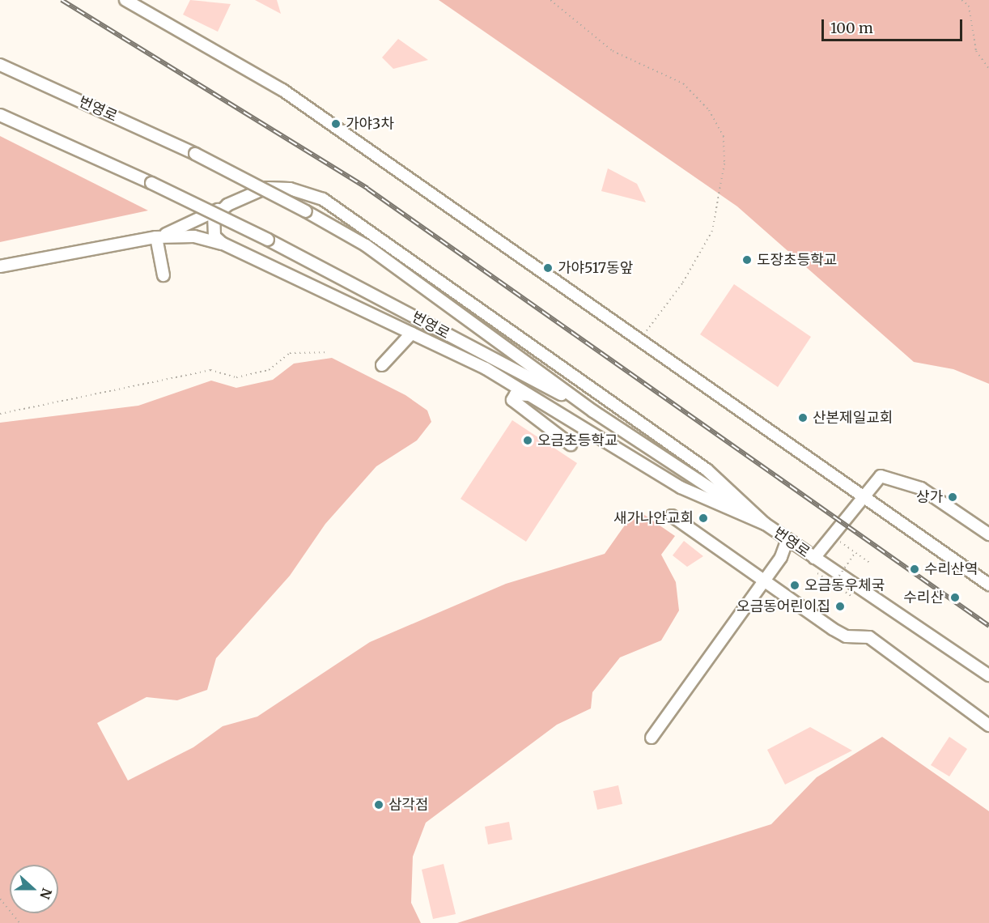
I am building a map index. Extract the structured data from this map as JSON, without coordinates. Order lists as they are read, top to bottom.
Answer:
{
  "streets": {
    "street": ["번영로"]
  },
  "places": [
    "가야3차",
    "도장초등학교",
    "가야517동앞",
    "산본제일교회",
    "오금초등학교",
    "상가",
    "새가나안교회",
    "수리산역",
    "오금동우체국",
    "수리산",
    "오금동어린이집",
    "삼각점"
  ],
  "scale_bar": "100 m",
  "north": "right"
}
